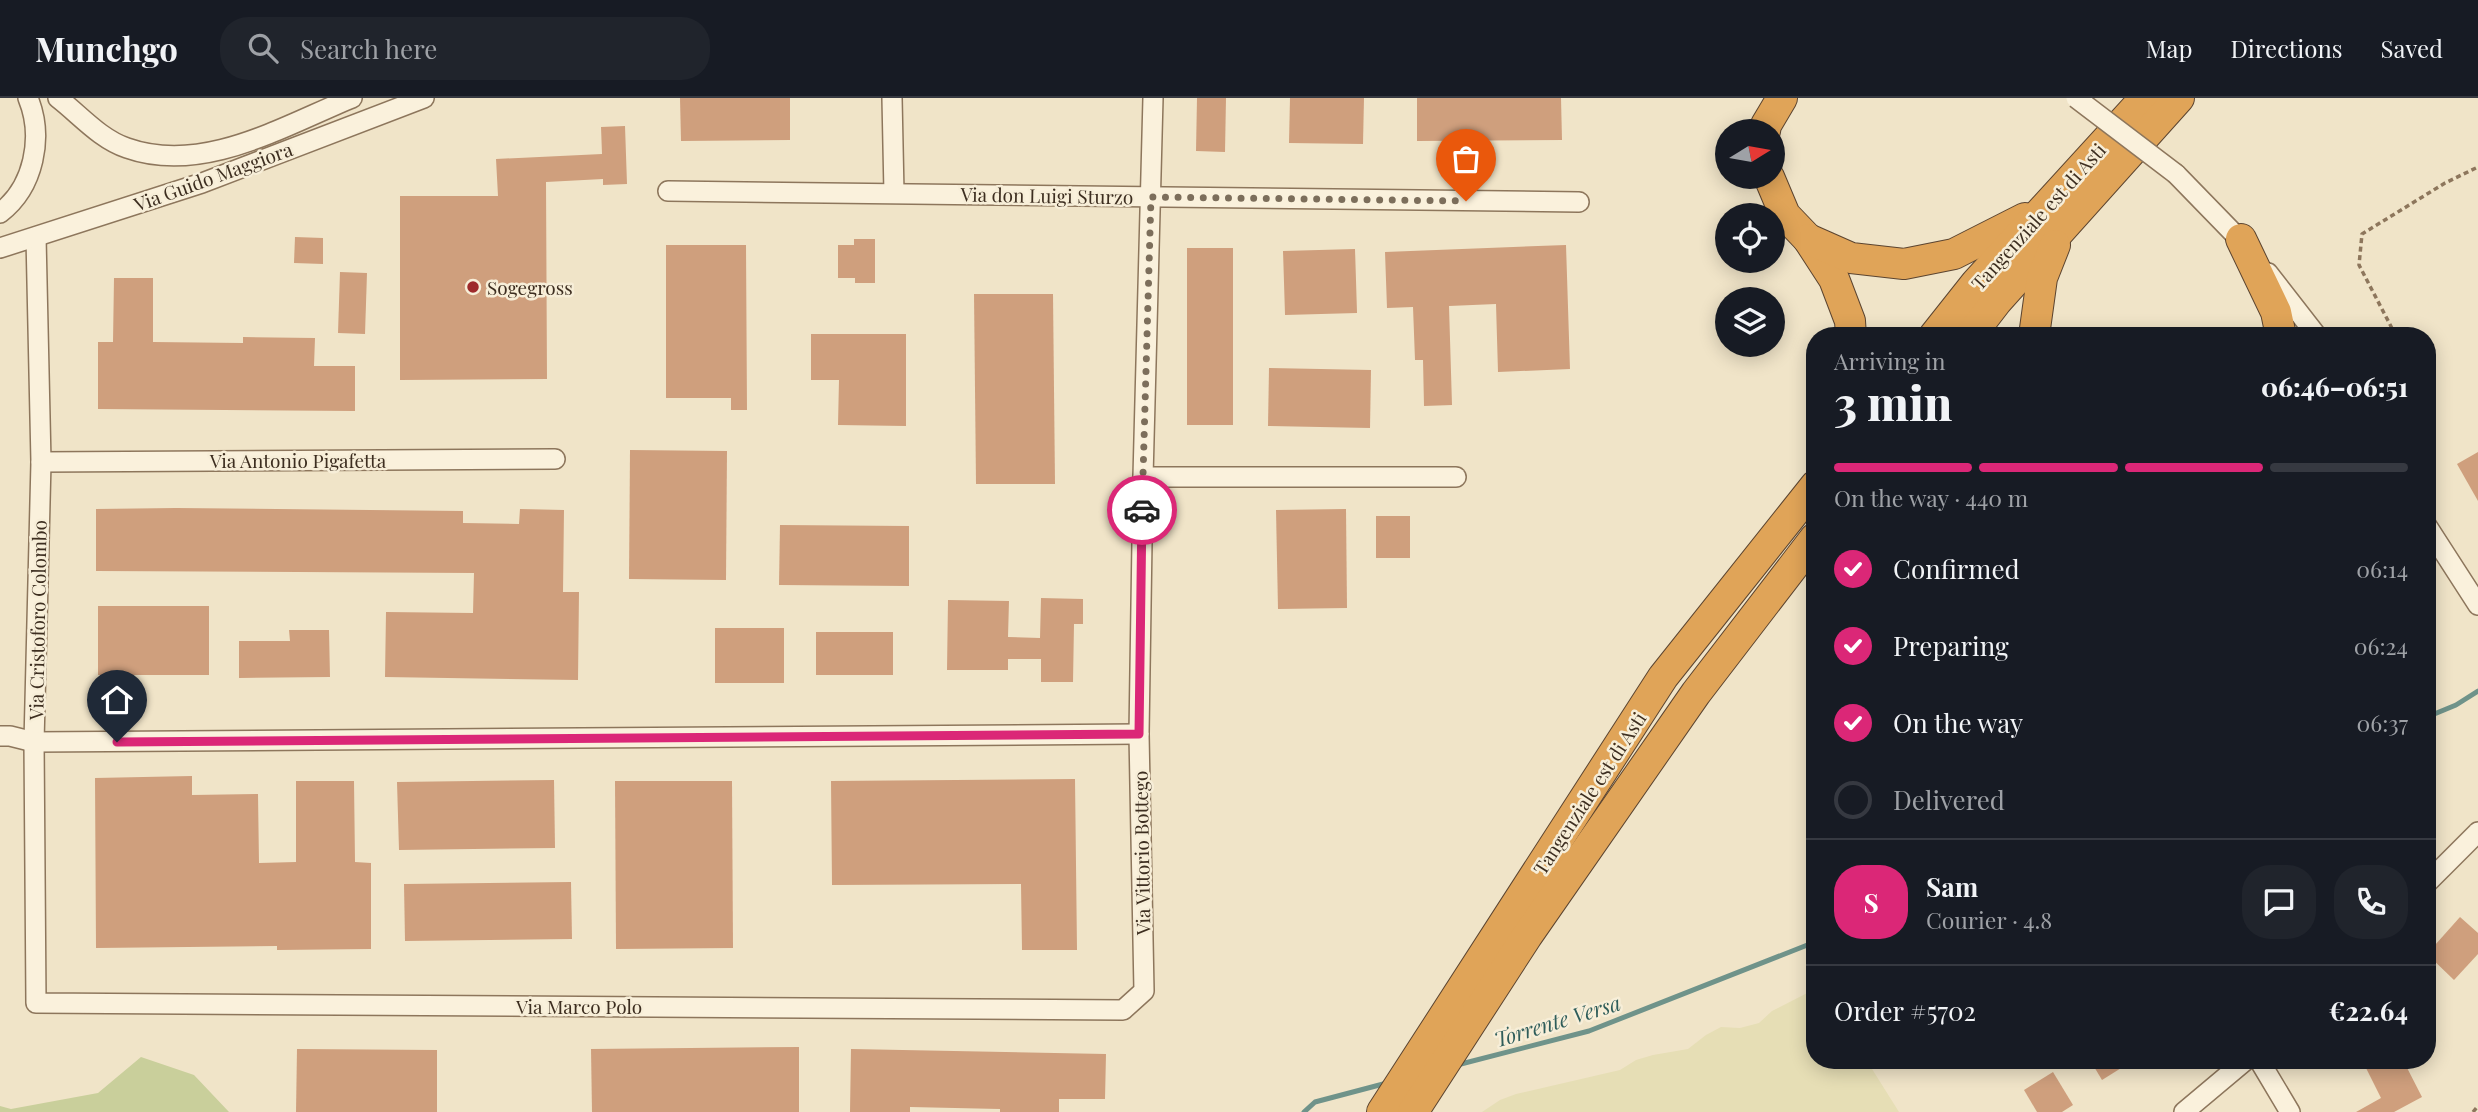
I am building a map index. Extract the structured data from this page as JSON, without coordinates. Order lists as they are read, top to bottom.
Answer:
{
  "streets": {
    "highway": ["Tangenziale est di Asti"],
    "street": [
      "Via Guido Maggiora",
      "Via don Luigi Sturzo",
      "Via Antonio Pigafetta",
      "Via Cristoforo Colombo",
      "Via Vittorio Bottego",
      "Via Marco Polo"
    ]
  },
  "crossings": [
    ["Via Guido Maggiora", "Via Cristoforo Colombo"],
    ["Via don Luigi Sturzo", "Via Vittorio Bottego"],
    ["Via Antonio Pigafetta", "Via Cristoforo Colombo"],
    ["Via Cristoforo Colombo", "Via Marco Polo"],
    ["Via Vittorio Bottego", "Via Marco Polo"]
  ],
  "water": ["Torrente Versa"],
  "places": ["Sogegross"],
  "north": "right",
  "page": {
    "header": "Munchgo",
    "search": "Search here",
    "nav": ["Map", "Directions", "Saved"],
    "heading": ["3 min", "Arriving in", "06:46–06:51"],
    "panel": [
      "Sam",
      "Courier · 4.8",
      "Order #5702",
      "€22.64"
    ],
    "bar": "On the way · 440 m",
    "list": [
      ["Confirmed", "06:14"],
      ["Preparing", "06:24"],
      ["On the way", "06:37"],
      "Delivered"
    ],
    "round": "S"
  }
}
